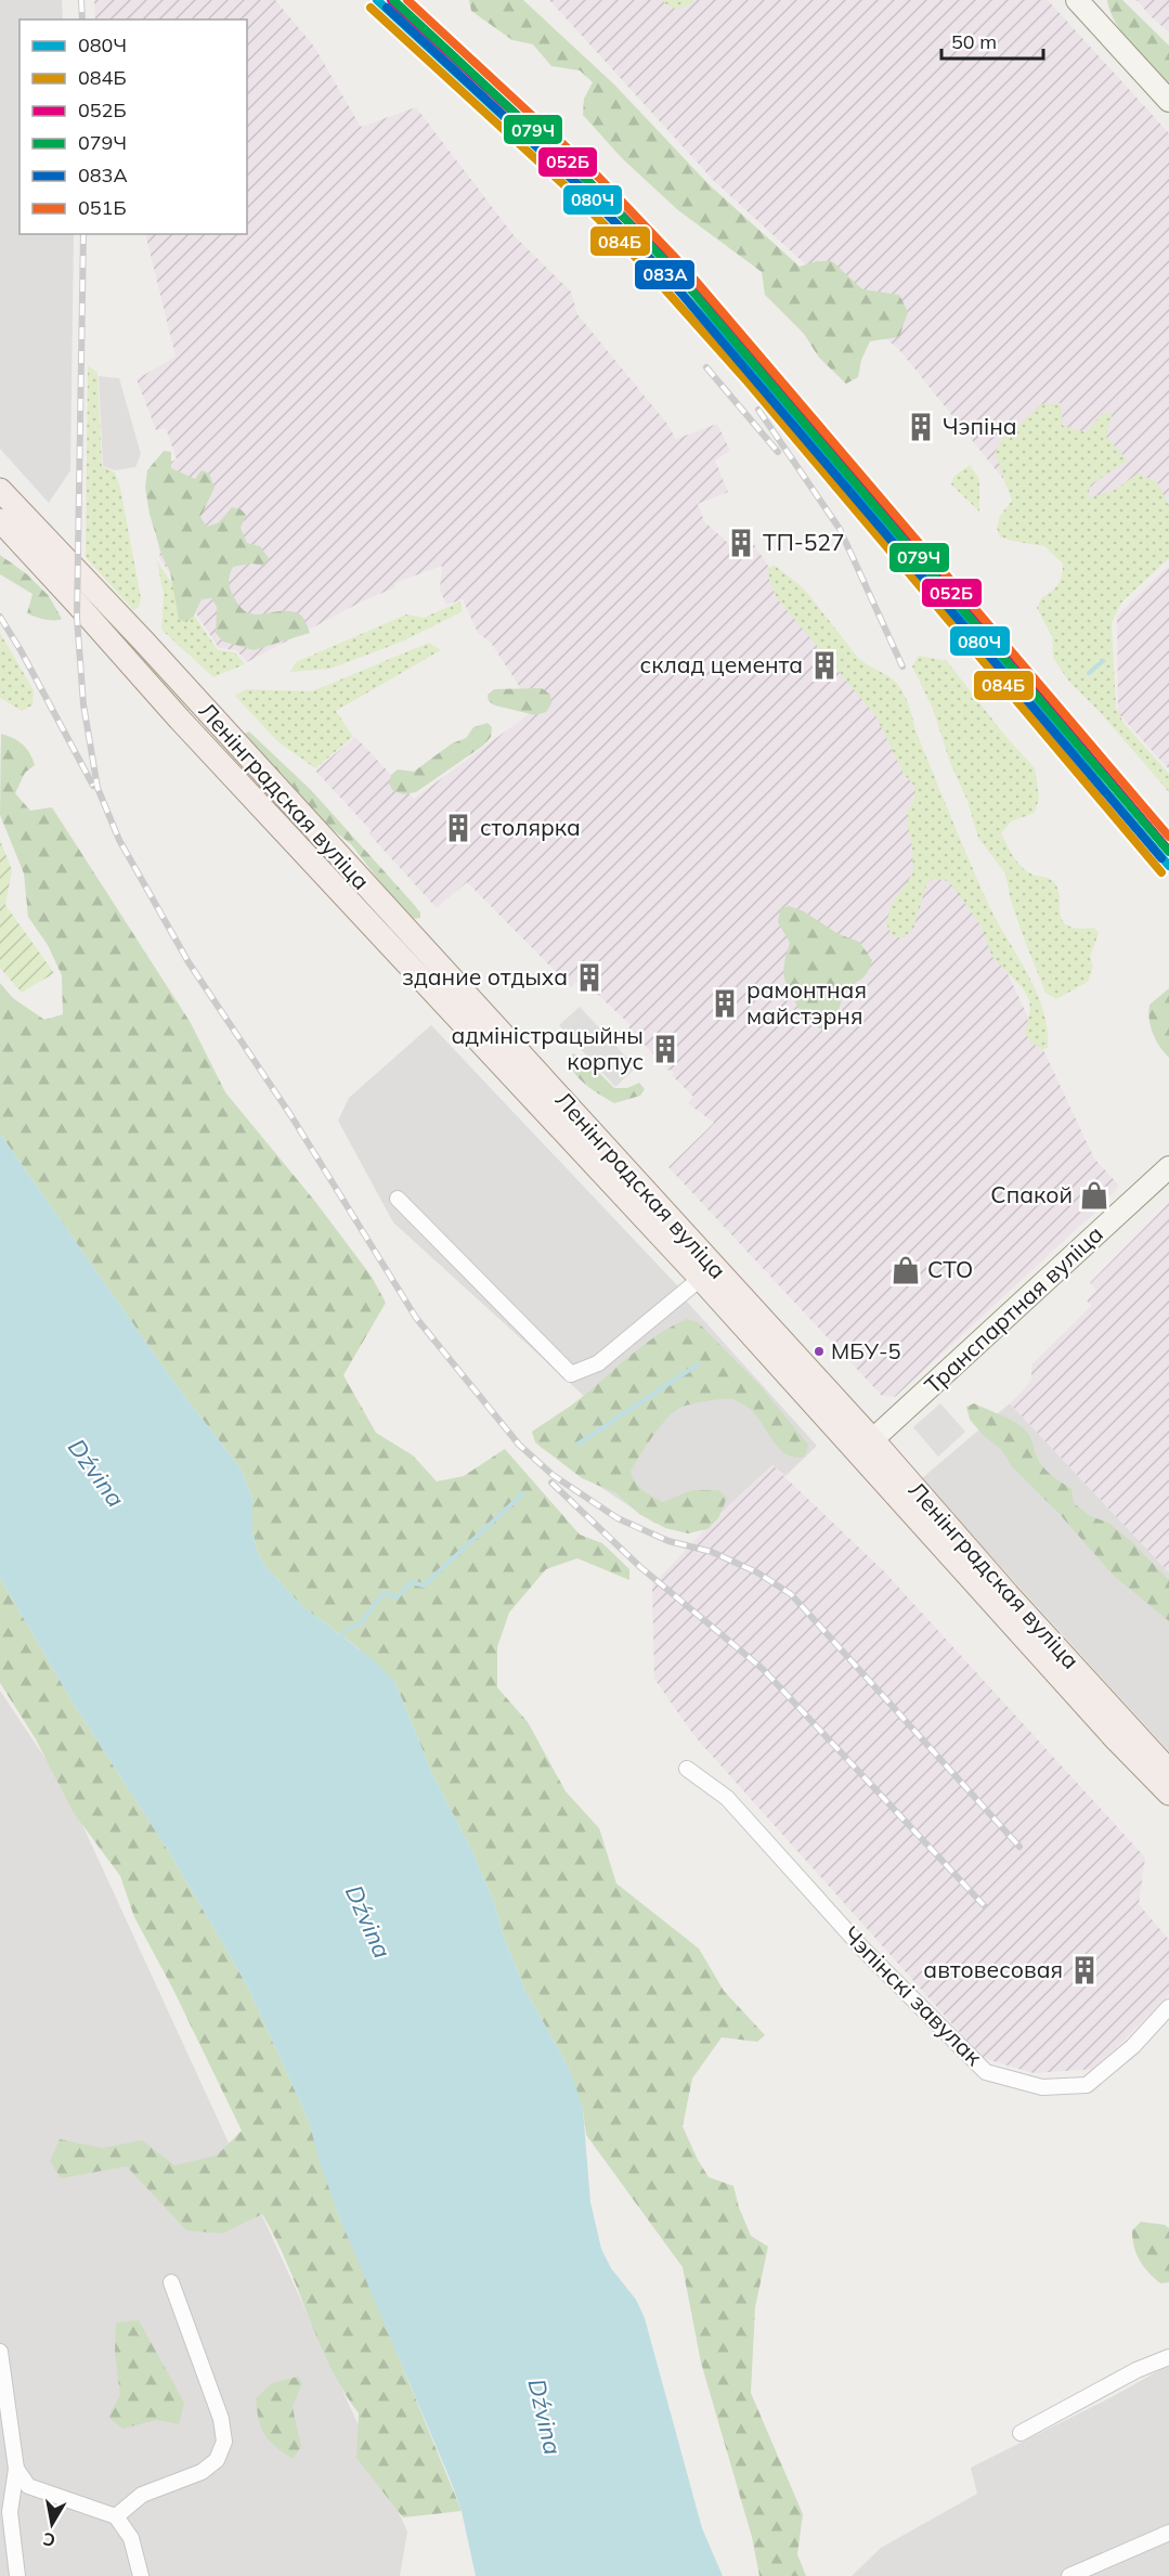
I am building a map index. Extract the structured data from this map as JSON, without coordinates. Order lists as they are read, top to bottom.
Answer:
{
  "streets": {
    "main road": ["Ленінградская вуліца", "Транспартная вуліца"],
    "street": ["Чэпінскі завулак"]
  },
  "crossings": [
    ["Ленінградская вуліца", "Транспартная вуліца"]
  ],
  "water": ["Dźvina"],
  "places": {
    "building": [
      "Чэпіна",
      "ТП-527",
      "склад цемента",
      "столярка",
      "здание отдыха",
      "рамонтная майстэрня",
      "адміністрацыйны корпус",
      "автовесовая"
    ],
    "shop": ["Спакой", "СТО"],
    "other": ["МБУ-5"]
  },
  "lines": [
    "transit line 080Ч",
    "transit line 052Б",
    "transit line 079Ч",
    "transit line 051Б",
    "transit line 084Б",
    "transit line 083А"
  ],
  "legend": [
    "080Ч",
    "084Б",
    "052Б",
    "079Ч",
    "083А",
    "051Б"
  ],
  "scale_bar": "50 m",
  "north": "bottom"
}
